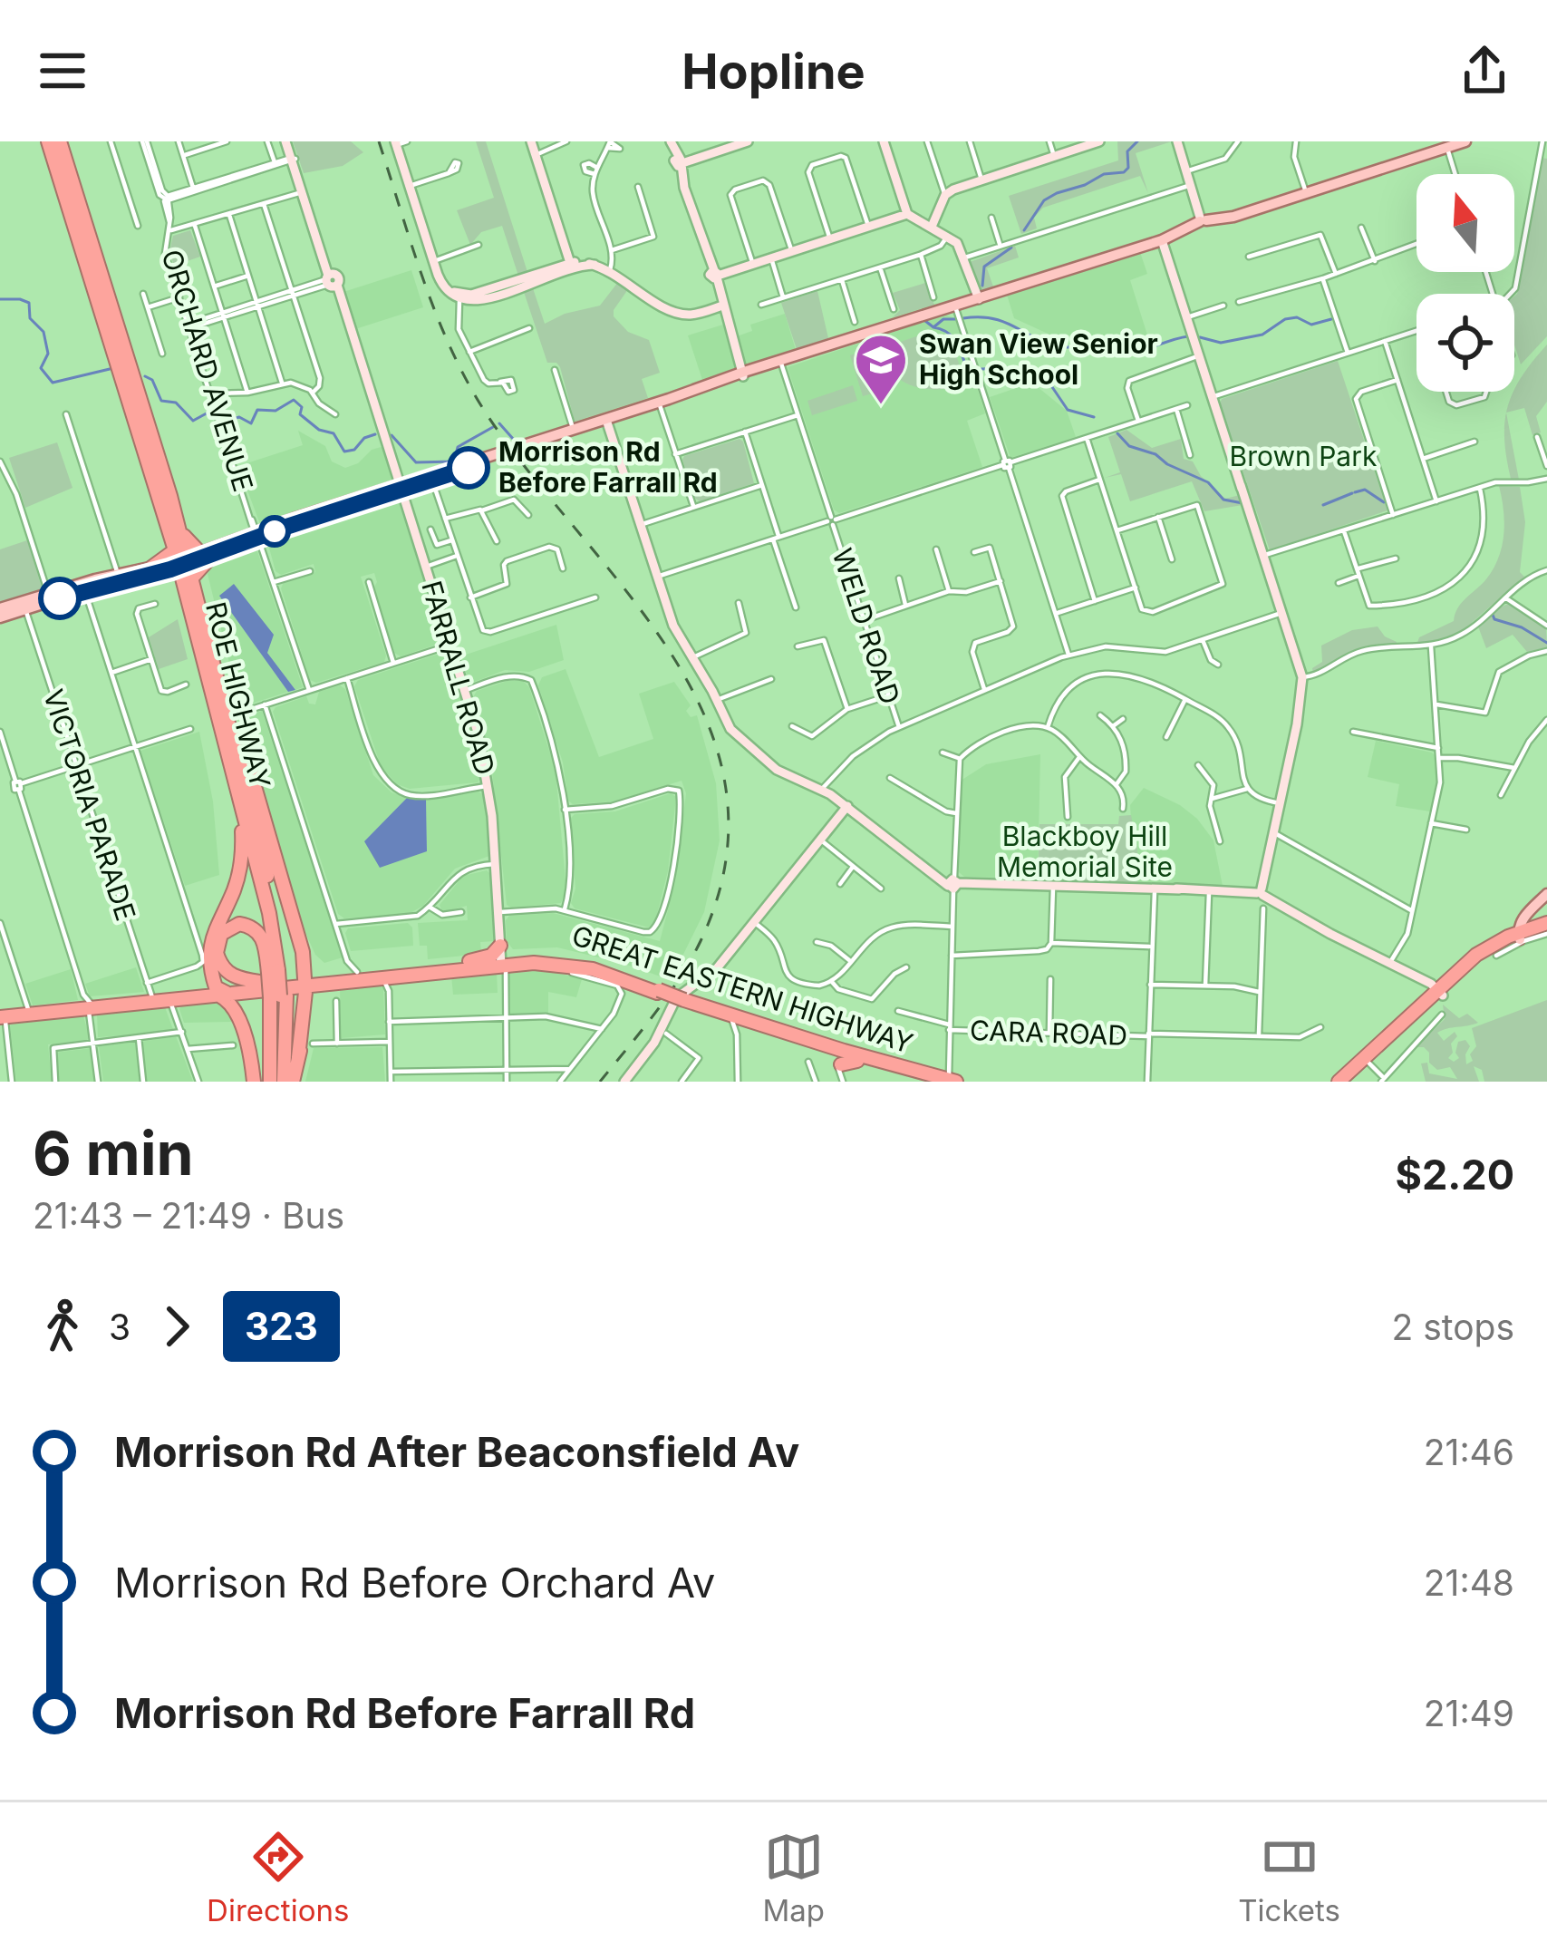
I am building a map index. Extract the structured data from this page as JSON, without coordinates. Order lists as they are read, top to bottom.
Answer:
{
  "streets": {
    "highway": ["ROE HIGHWAY", "GREAT EASTERN HIGHWAY"],
    "main road": ["FARRALL ROAD"],
    "street": [
      "ORCHARD AVENUE",
      "WELD ROAD",
      "VICTORIA PARADE",
      "CARA ROAD"
    ]
  },
  "crossings": [
    ["FARRALL ROAD", "GREAT EASTERN HIGHWAY"],
    ["ROE HIGHWAY", "GREAT EASTERN HIGHWAY"],
    ["VICTORIA PARADE", "GREAT EASTERN HIGHWAY"]
  ],
  "parks": ["Brown Park", "Blackboy Hill Memorial Site"],
  "places": {
    "school or university": ["Swan View Senior High School"],
    "other": ["Morrison Rd Before Farrall Rd"]
  },
  "lines": ["bus line 323"],
  "north": "top",
  "page": {
    "header": "Hopline",
    "heading": ["6 min", "21:43 – 21:49 · Bus", "$2.20"],
    "legs": ["3", "323", "2 stops"],
    "list": [
      {
        "name": "Morrison Rd After Beaconsfield Av",
        "value": "21:46"
      },
      {
        "name": "Morrison Rd Before Orchard Av",
        "value": "21:48"
      },
      {
        "name": "Morrison Rd Before Farrall Rd",
        "value": "21:49"
      }
    ],
    "tabs": ["Directions", "Map", "Tickets"]
  }
}
